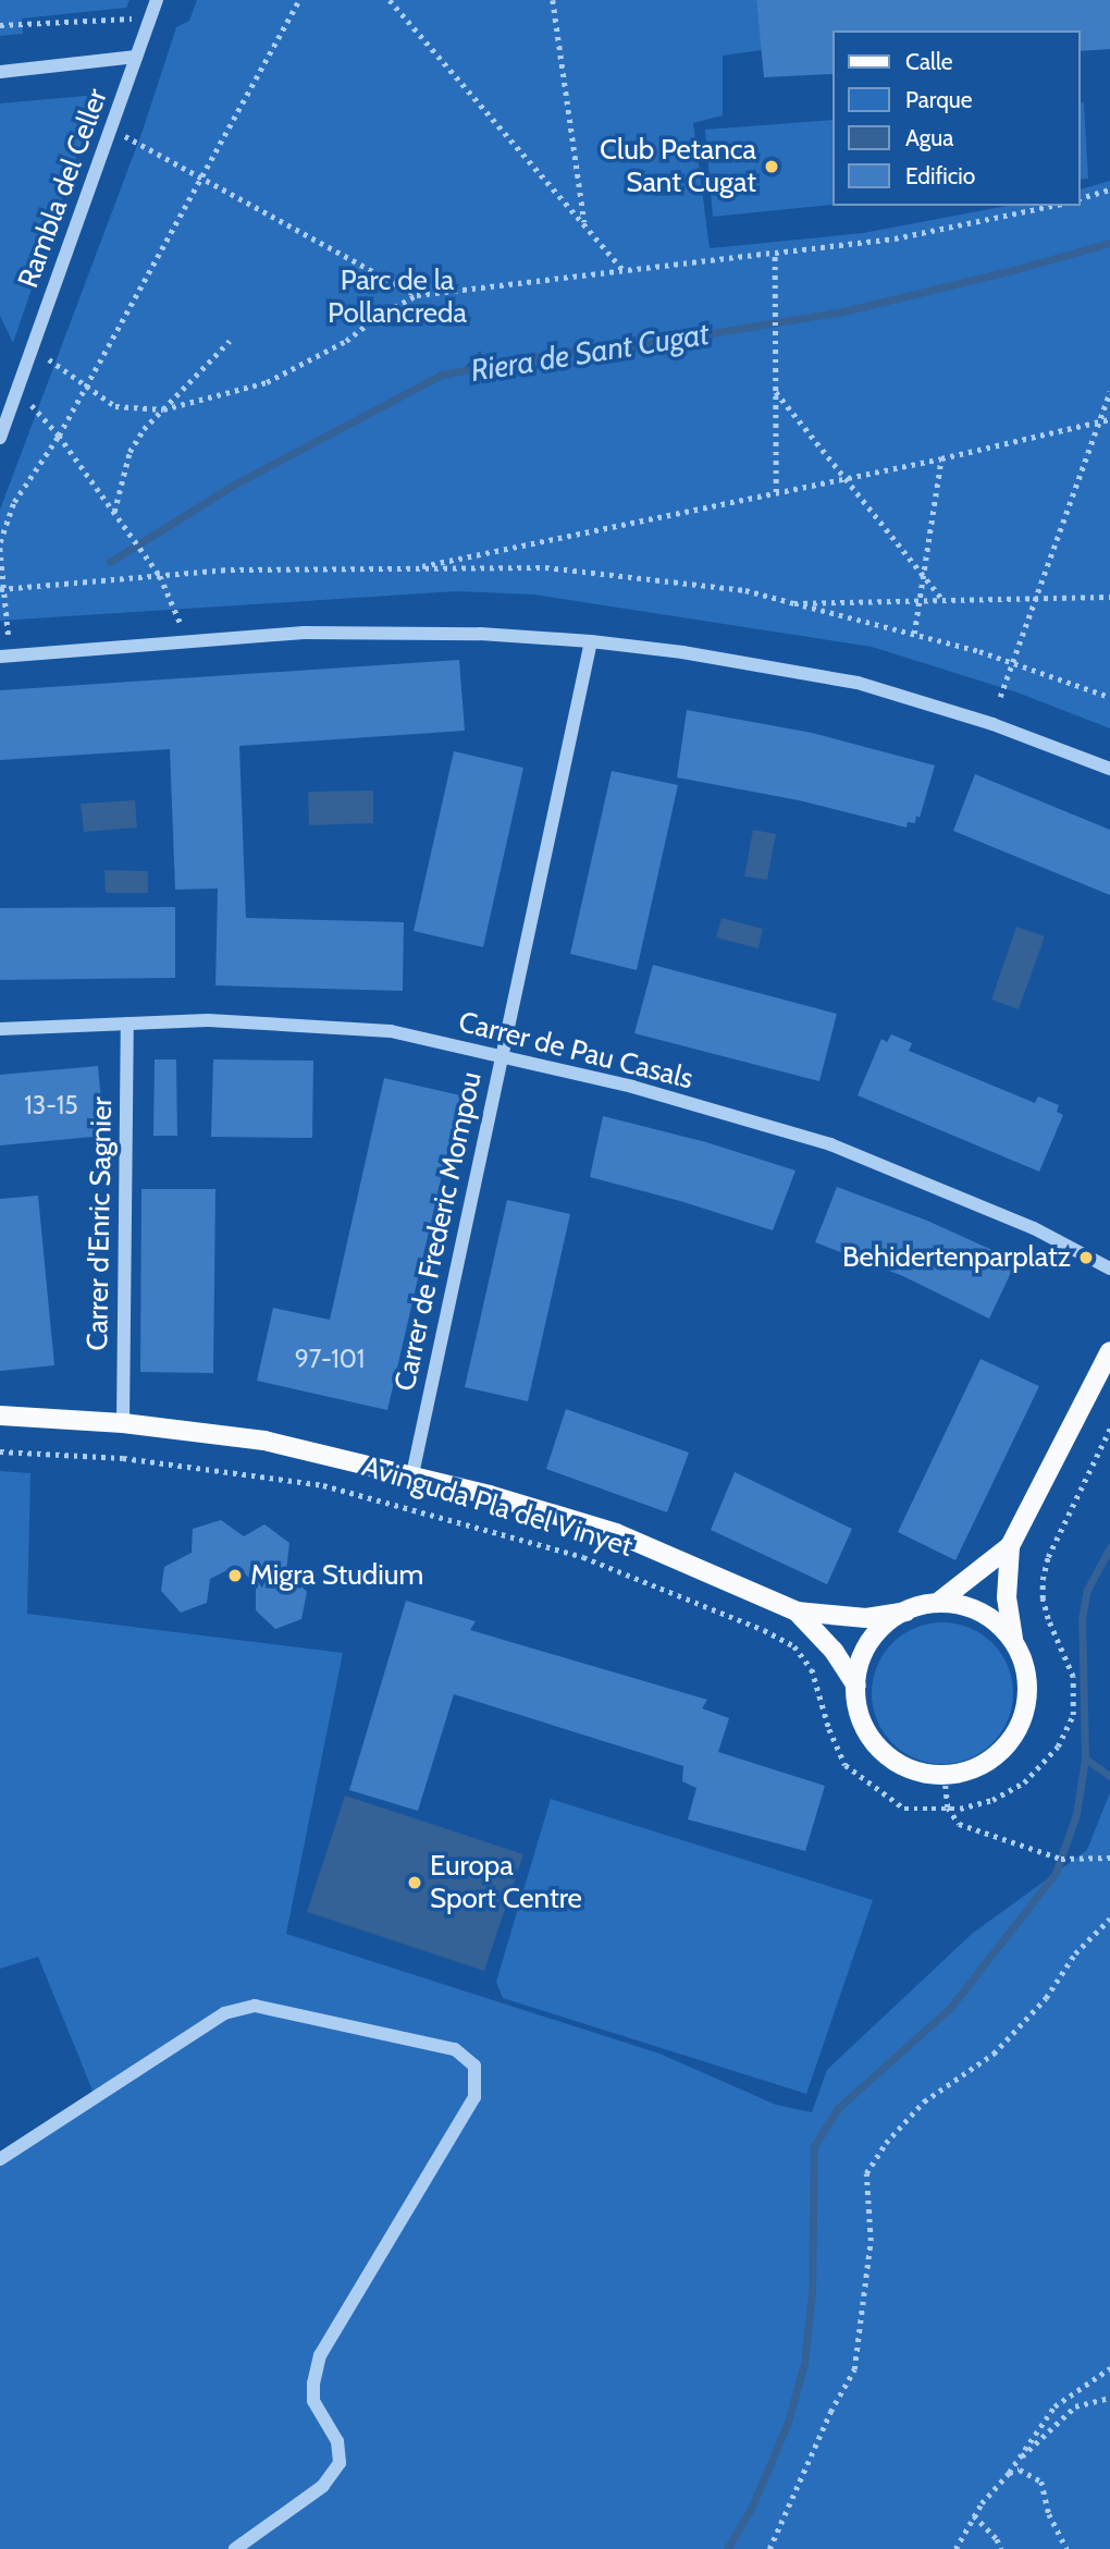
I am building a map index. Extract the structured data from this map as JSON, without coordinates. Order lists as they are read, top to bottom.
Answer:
{
  "streets": {
    "main road": ["Avinguda Pla del Vinyet"],
    "street": [
      "Rambla del Celler",
      "Carrer de Pau Casals",
      "Carrer d'Enric Sagnier",
      "Carrer de Frederic Mompou"
    ]
  },
  "crossings": [
    ["Carrer de Pau Casals", "Carrer d'Enric Sagnier"],
    ["Carrer de Pau Casals", "Carrer de Frederic Mompou"],
    ["Carrer d'Enric Sagnier", "Avinguda Pla del Vinyet"],
    ["Carrer de Frederic Mompou", "Avinguda Pla del Vinyet"]
  ],
  "water": ["Riera de Sant Cugat"],
  "parks": ["Parc de la Pollancreda"],
  "places": [
    "Club Petanca Sant Cugat",
    "Behidertenparplatz",
    "Migra Studium",
    "Europa Sport Centre"
  ],
  "house_numbers": ["13-15", "97-101"],
  "legend": [
    "Calle",
    "Parque",
    "Agua",
    "Edificio"
  ]
}
